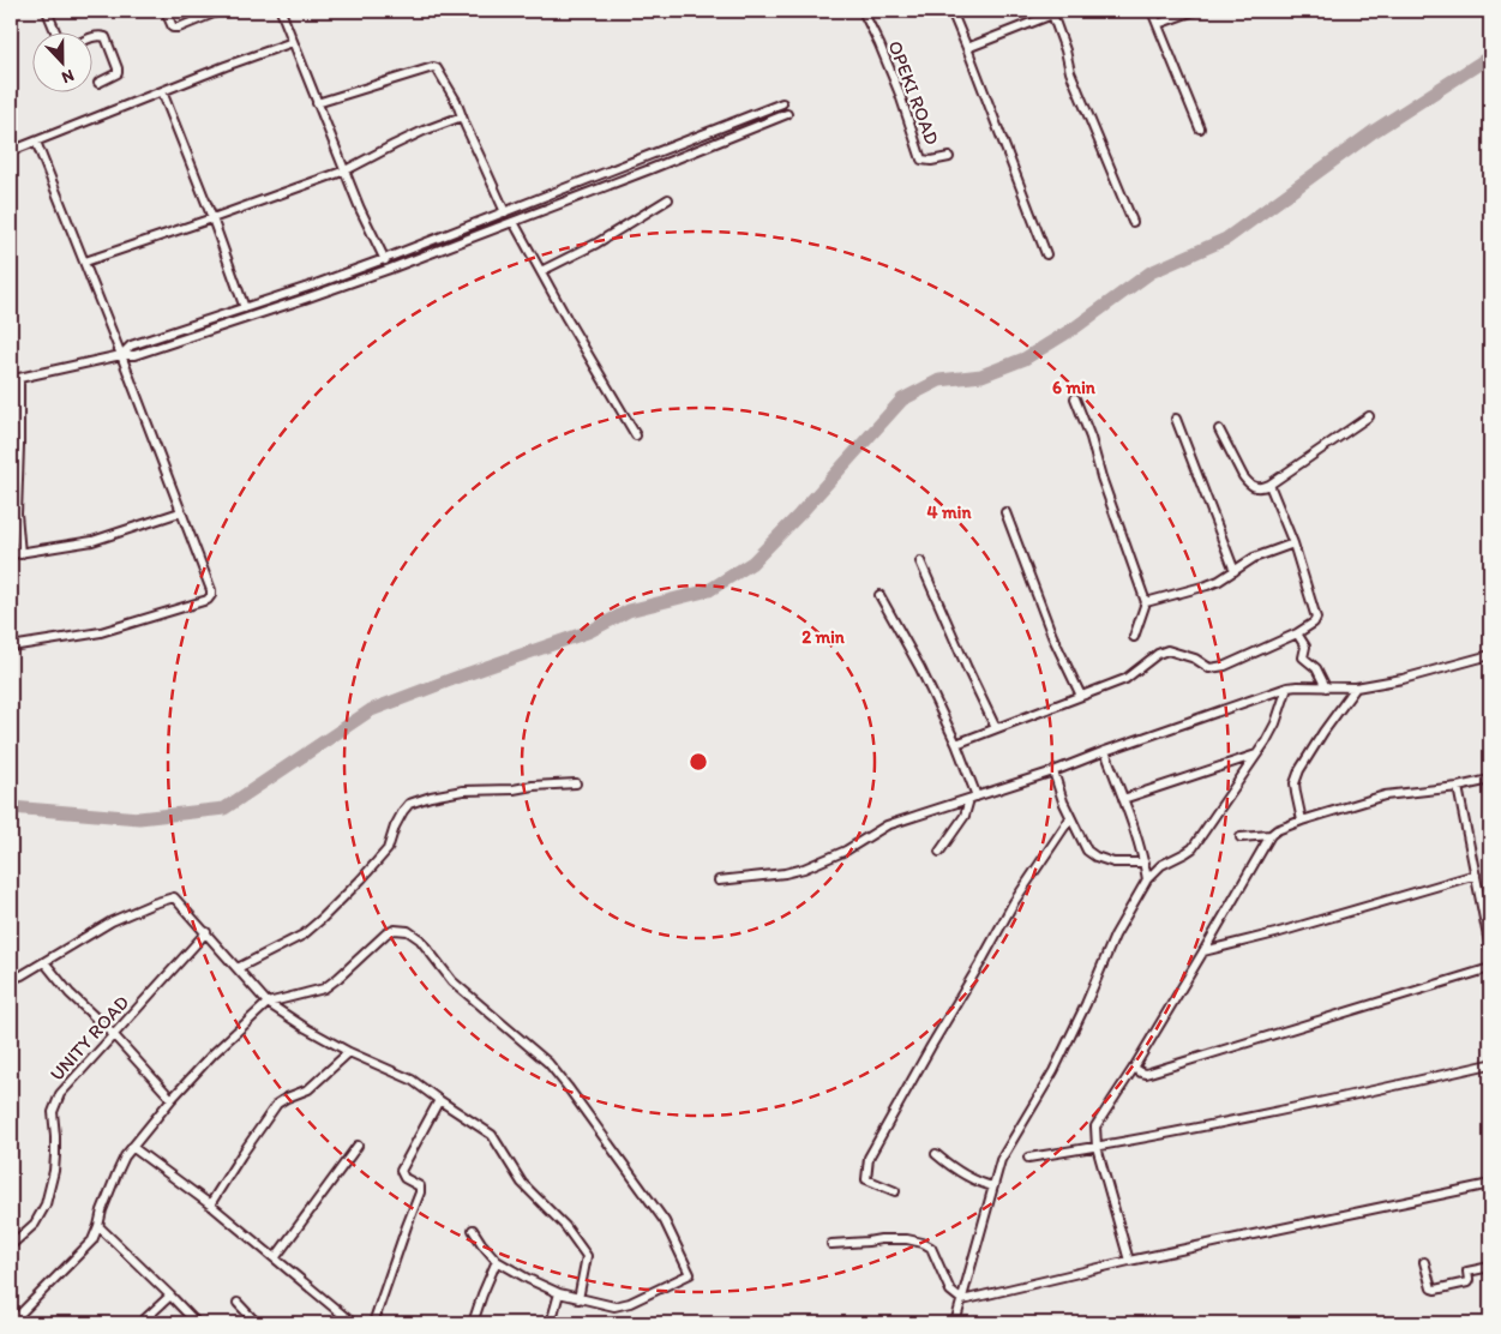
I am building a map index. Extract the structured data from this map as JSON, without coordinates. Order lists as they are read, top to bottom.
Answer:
{
  "streets": {
    "street": ["OPEKI ROAD", "UNITY ROAD"]
  },
  "north": "bottom",
  "rings": ["6 min", "4 min", "2 min"]
}
